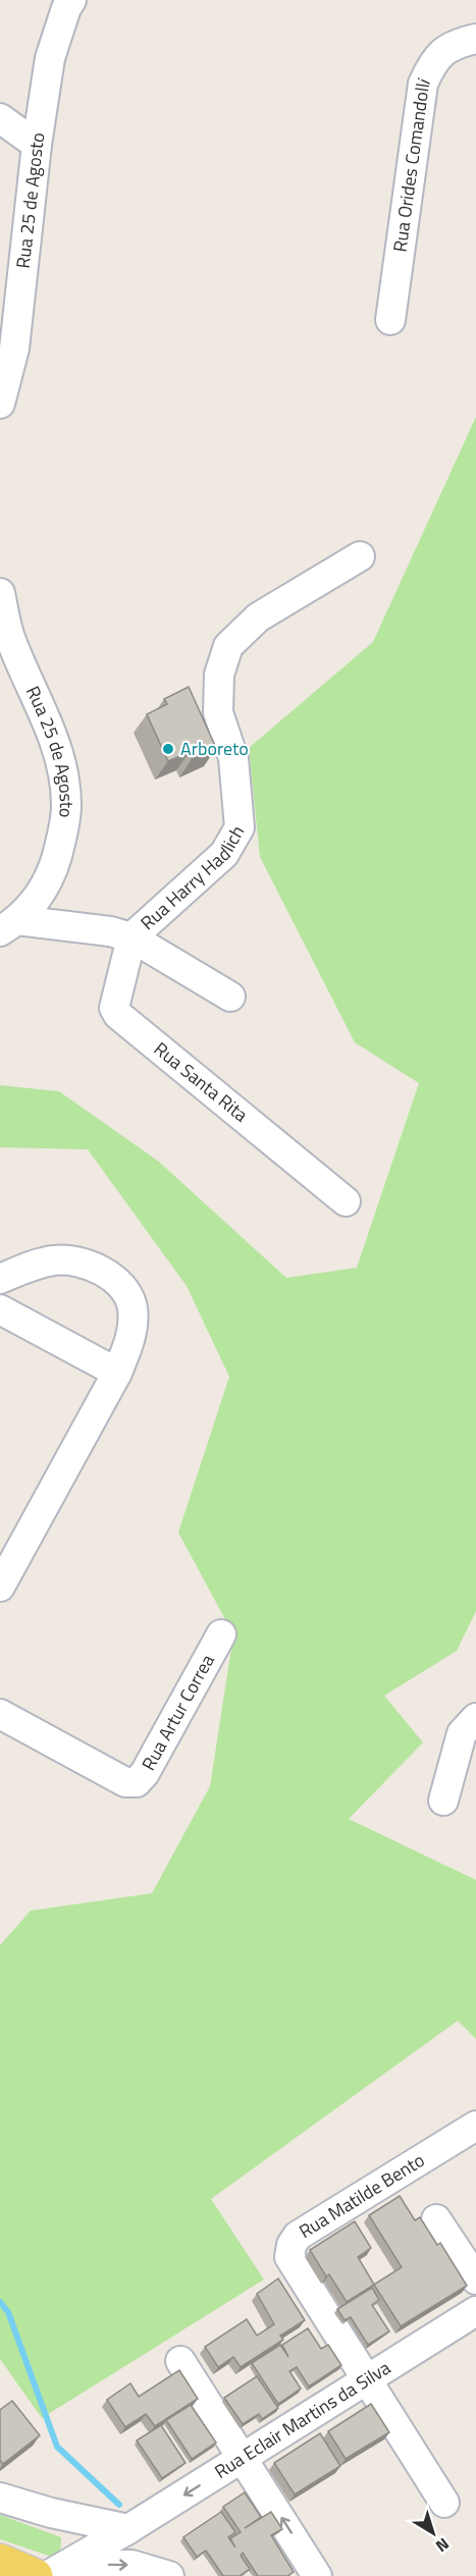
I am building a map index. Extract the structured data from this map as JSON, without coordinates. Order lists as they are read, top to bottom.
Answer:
{
  "streets": {
    "street": [
      "Rua Orides Comandolli",
      "Rua 25 de Agosto",
      "Rua Harry Hadlich",
      "Rua Santa Rita",
      "Rua Artur Correa",
      "Rua Matilde Bento",
      "Rua Eclair Martins da Silva"
    ]
  },
  "crossings": [
    ["Rua Harry Hadlich", "Rua Santa Rita"],
    ["Rua Matilde Bento", "Rua Eclair Martins da Silva"]
  ],
  "places": ["Arboreto"],
  "north": "bottom right"
}
